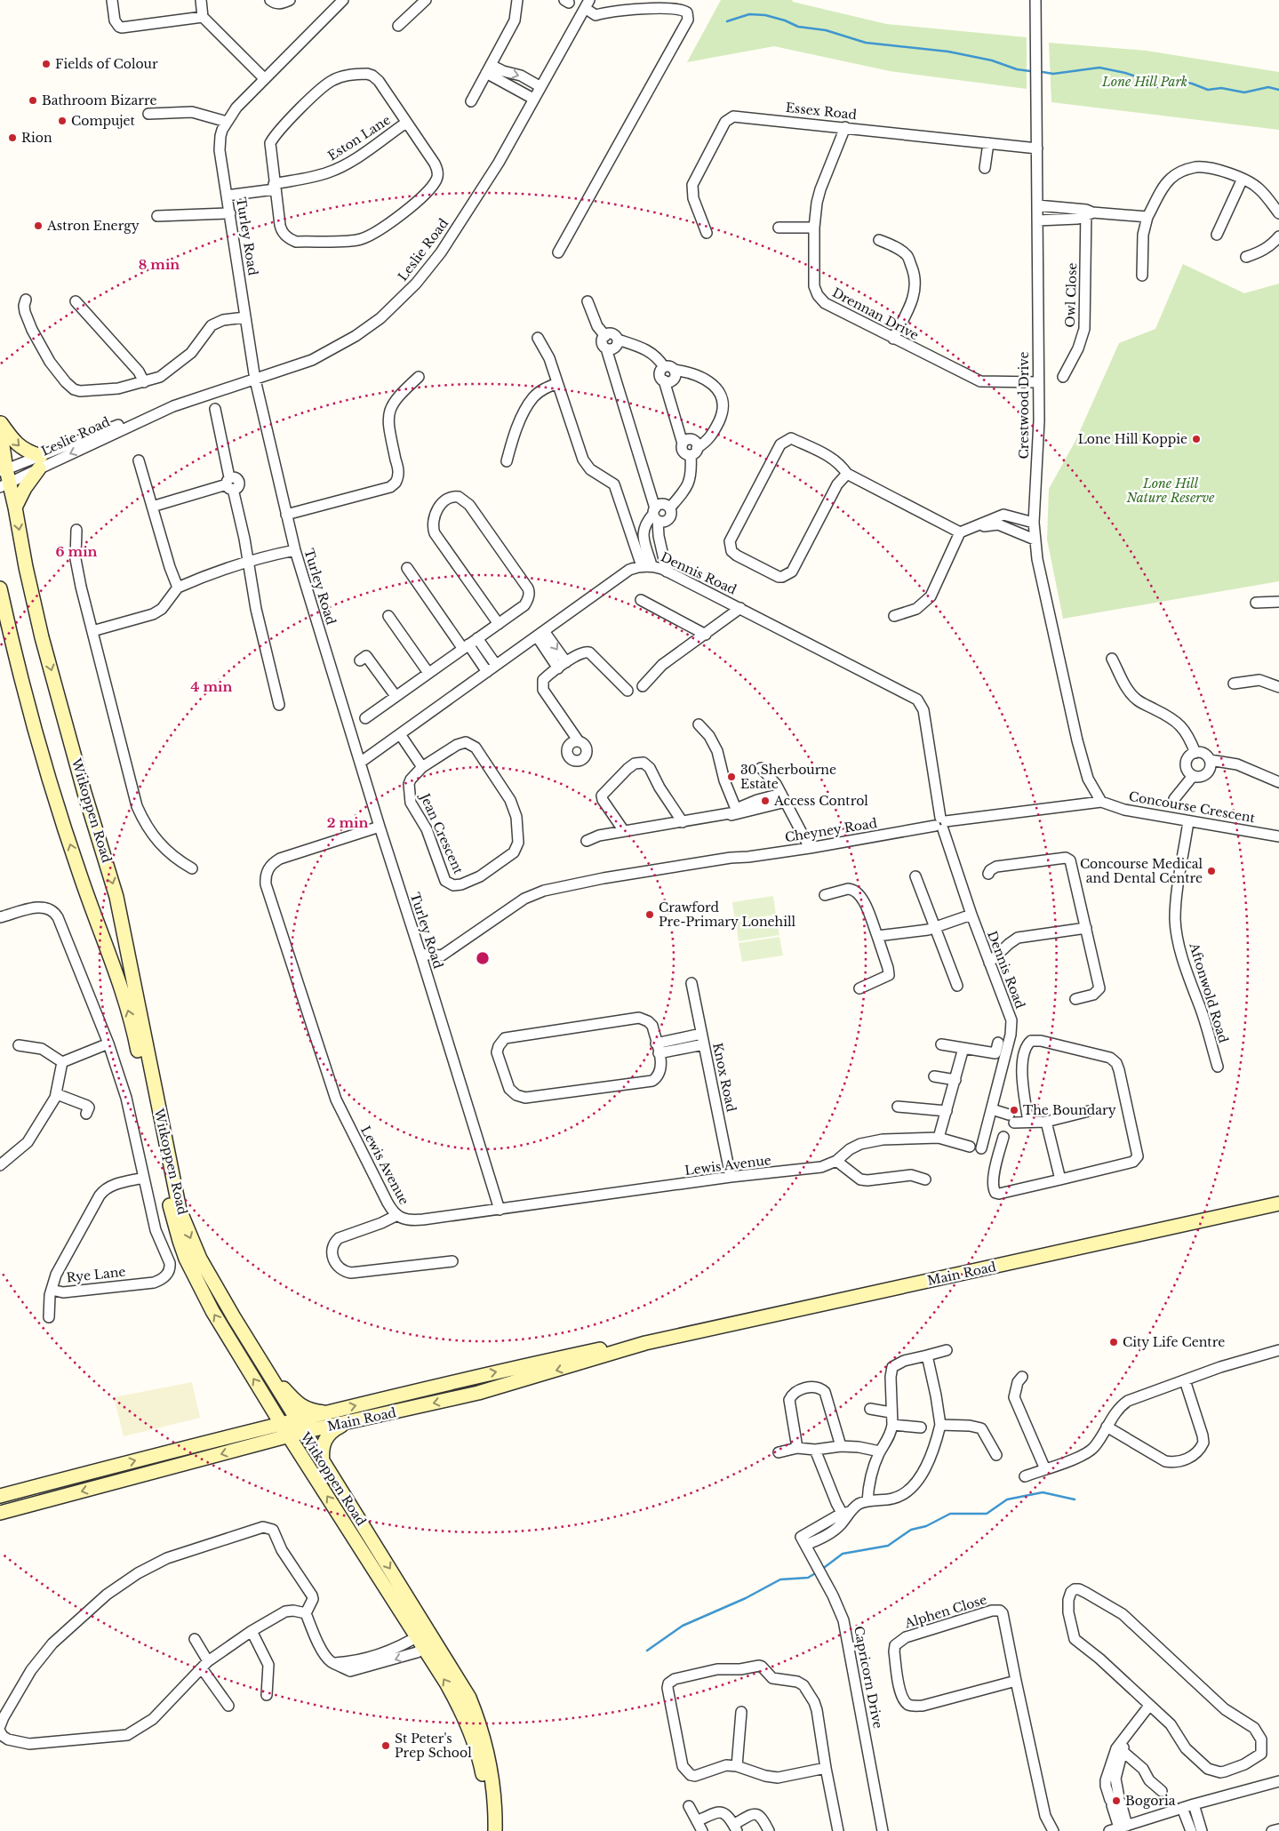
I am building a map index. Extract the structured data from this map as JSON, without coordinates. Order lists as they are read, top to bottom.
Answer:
{
  "streets": {
    "main road": ["Witkoppen Road", "Main Road"],
    "street": [
      "Essex Road",
      "Eston Lane",
      "Turley Road",
      "Leslie Road",
      "Owl Close",
      "Drennan Drive",
      "Crestwood Drive",
      "Dennis Road",
      "Concourse Crescent",
      "Cheyney Road",
      "Jean Crescent",
      "Aftonwold Road",
      "Knox Road",
      "Lewis Avenue",
      "Rye Lane",
      "Alphen Close",
      "Capricorn Drive"
    ]
  },
  "crossings": [
    ["Essex Road", "Drennan Drive"],
    ["Essex Road", "Crestwood Drive"],
    ["Eston Lane", "Turley Road"],
    ["Turley Road", "Leslie Road"],
    ["Turley Road", "Dennis Road"],
    ["Turley Road", "Cheyney Road"],
    ["Turley Road", "Lewis Avenue"],
    ["Leslie Road", "Witkoppen Road"],
    ["Drennan Drive", "Crestwood Drive"],
    ["Crestwood Drive", "Concourse Crescent"],
    ["Crestwood Drive", "Cheyney Road"],
    ["Dennis Road", "Cheyney Road"],
    ["Concourse Crescent", "Cheyney Road"],
    ["Concourse Crescent", "Aftonwold Road"],
    ["Witkoppen Road", "Main Road"],
    ["Knox Road", "Lewis Avenue"]
  ],
  "parks": ["Lone Hill Park", "Lone Hill Nature Reserve"],
  "places": [
    "Fields of Colour",
    "Bathroom Bizarre",
    "Compujet",
    "Rion",
    "Astron Energy",
    "Lone Hill Koppie",
    "30 Sherbourne Estate",
    "Access Control",
    "Concourse Medical and Dental Centre",
    "Crawford Pre-Primary Lonehill",
    "The Boundary",
    "City Life Centre",
    "St Peter's Prep School",
    "Bogoria"
  ],
  "rings": [
    "8 min",
    "6 min",
    "4 min",
    "2 min"
  ]
}
